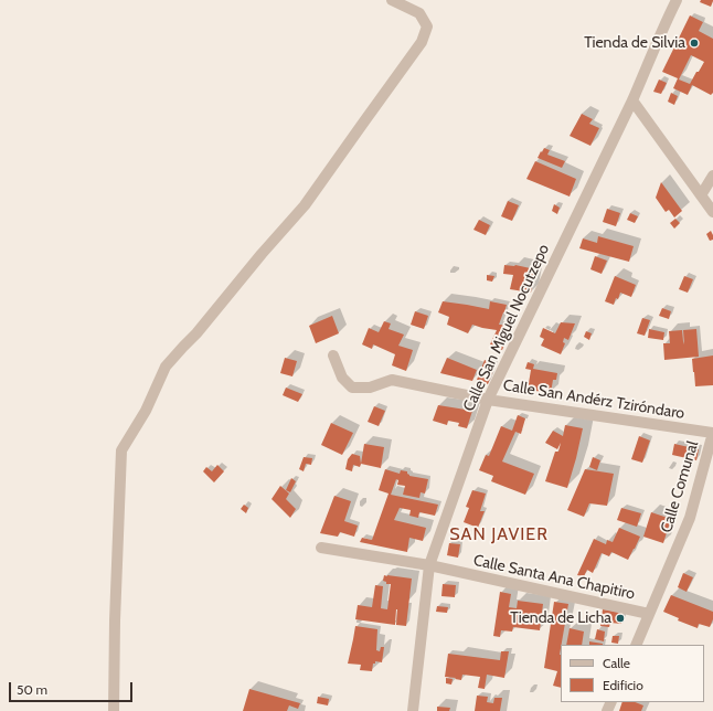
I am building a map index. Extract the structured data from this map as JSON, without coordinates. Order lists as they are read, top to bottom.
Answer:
{
  "streets": {
    "street": [
      "Calle San Miguel Nocutzepo",
      "Calle San Andérz Tziróndaro",
      "Calle Comunal",
      "Calle Santa Ana Chapitiro"
    ]
  },
  "crossings": [
    ["Calle San Miguel Nocutzepo", "Calle San Andérz Tziróndaro"],
    ["Calle San Miguel Nocutzepo", "Calle Santa Ana Chapitiro"],
    ["Calle San Andérz Tziróndaro", "Calle Comunal"],
    ["Calle Comunal", "Calle Santa Ana Chapitiro"]
  ],
  "districts": ["SAN JAVIER"],
  "places": ["Tienda de Silvia", "Tienda de Licha"],
  "legend": ["Calle", "Edificio"],
  "scale_bar": "50 m"
}
